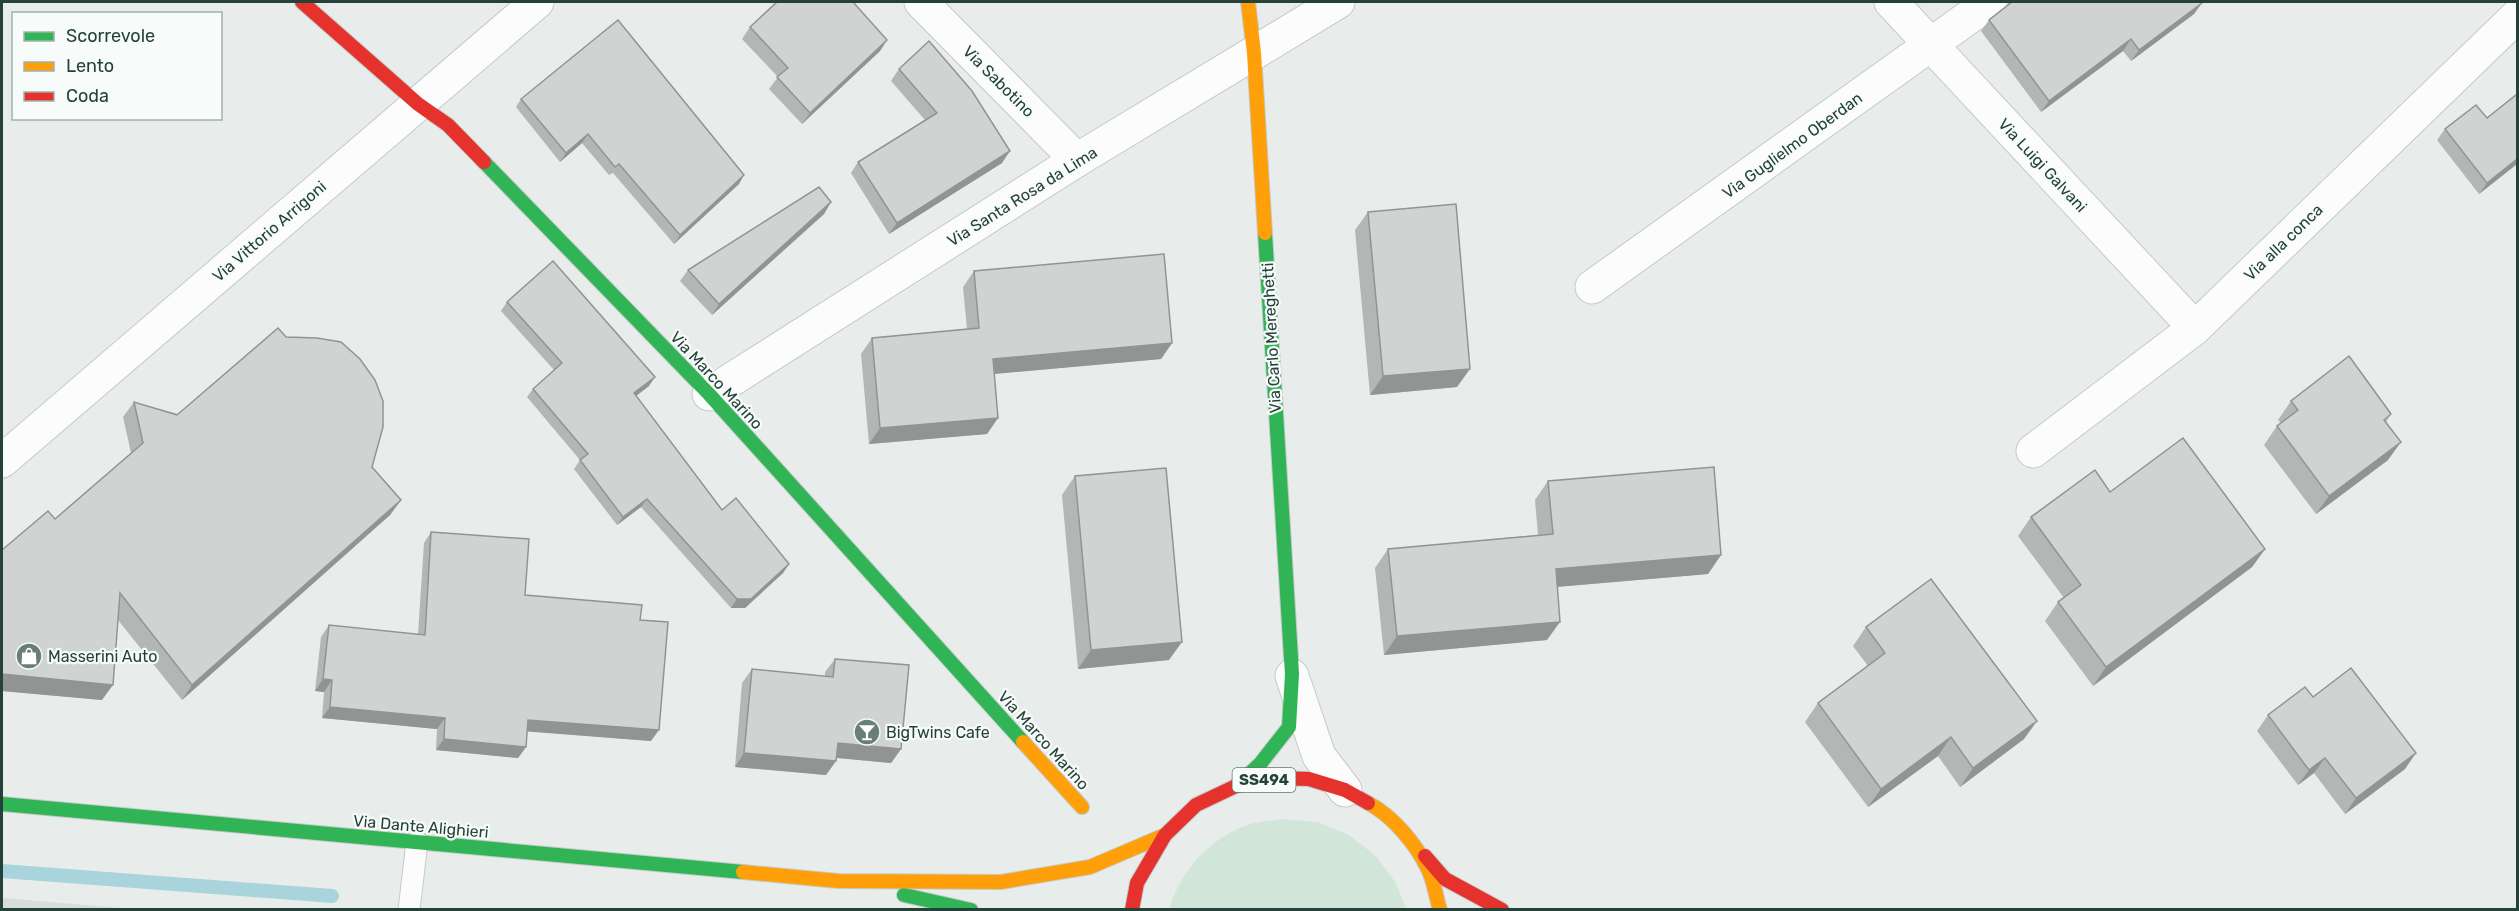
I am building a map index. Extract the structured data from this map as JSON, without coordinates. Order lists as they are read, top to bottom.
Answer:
{
  "streets": {
    "street": [
      "Via Sabotino",
      "Via Guglielmo Oberdan",
      "Via Luigi Galvani",
      "Via Santa Rosa da Lima",
      "Via Vittorio Arrigoni",
      "Via alla conca",
      "Via Carlo Mereghetti",
      "Via Marco Marino",
      "SS494",
      "Via Dante Alighieri"
    ]
  },
  "crossings": [
    ["Via Sabotino", "Via Santa Rosa da Lima"],
    ["Via Guglielmo Oberdan", "Via Luigi Galvani"],
    ["Via Luigi Galvani", "Via alla conca"],
    ["Via Santa Rosa da Lima", "Via Carlo Mereghetti"],
    ["Via Santa Rosa da Lima", "Via Marco Marino"],
    ["Via Vittorio Arrigoni", "Via Marco Marino"],
    ["Via Carlo Mereghetti", "SS494"],
    ["SS494", "Via Dante Alighieri"]
  ],
  "places": {
    "shop": ["Masserini Auto"],
    "bar": ["BigTwins Cafe"]
  },
  "legend": ["Scorrevole", "Lento", "Coda"]
}
